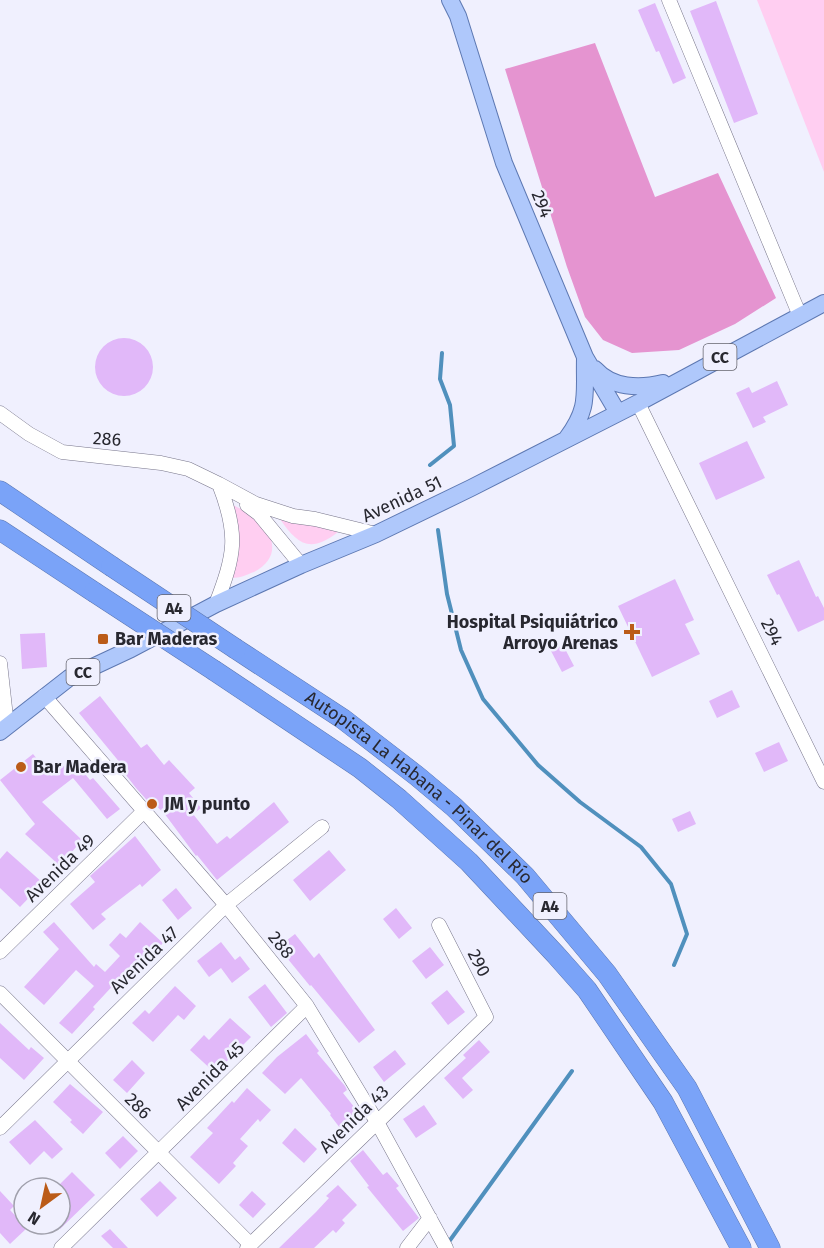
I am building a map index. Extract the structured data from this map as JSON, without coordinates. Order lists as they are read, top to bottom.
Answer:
{
  "streets": {
    "highway": ["A4", "Autopista La Habana - Pinar del Río"],
    "main road": ["294", "CC", "Avenida 51"],
    "street": [
      "286",
      "Avenida 49",
      "288",
      "Avenida 47",
      "290",
      "Avenida 45",
      "Avenida 43"
    ]
  },
  "crossings": [
    ["294", "Avenida 51"],
    ["286", "Avenida 47"],
    ["286", "Avenida 45"],
    ["286", "Avenida 43"],
    ["Avenida 51", "288"],
    ["Avenida 49", "288"],
    ["288", "Avenida 47"],
    ["288", "Avenida 45"],
    ["288", "Avenida 43"],
    ["290", "Avenida 43"]
  ],
  "places": {
    "health": ["Hospital Psiquiátrico Arroyo Arenas"],
    "transit": ["Bar Maderas"],
    "other": ["Bar Madera", "JM y punto"]
  },
  "north": "bottom left"
}
